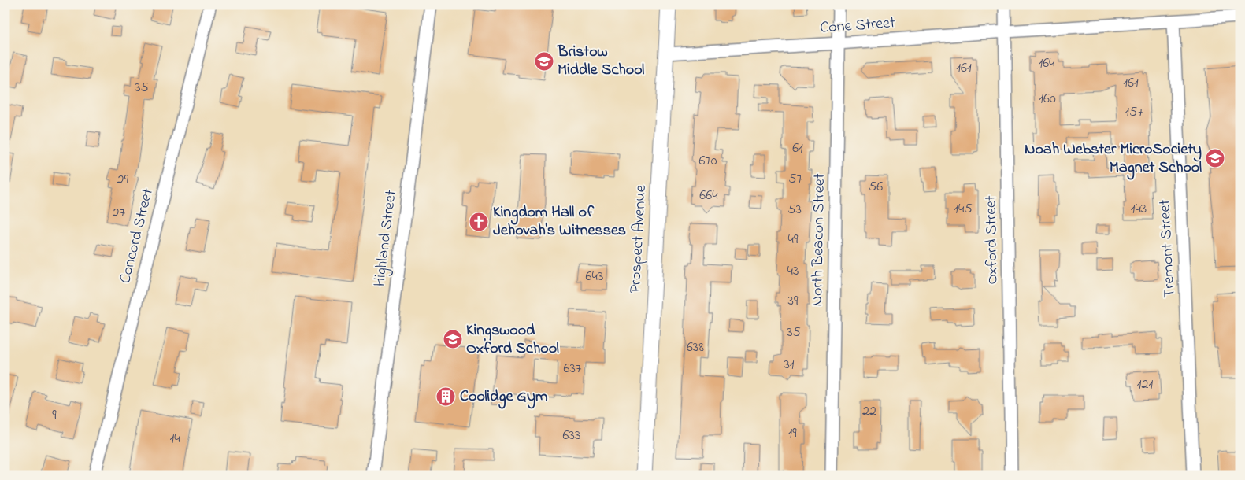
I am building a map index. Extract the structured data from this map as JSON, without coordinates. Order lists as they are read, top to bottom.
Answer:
{
  "streets": {
    "main road": ["Prospect Avenue"],
    "street": [
      "Cone Street",
      "Concord Street",
      "Highland Street",
      "North Beacon Street",
      "Oxford Street",
      "Tremont Street"
    ]
  },
  "crossings": [
    ["Cone Street", "Prospect Avenue"],
    ["Cone Street", "North Beacon Street"],
    ["Cone Street", "Oxford Street"],
    ["Cone Street", "Tremont Street"]
  ],
  "places": {
    "school or university": ["Bristow Middle School", "Noah Webster MicroSociety Magnet School", "Kingswood Oxford School"],
    "church": ["Kingdom Hall of Jehovah's Witnesses"],
    "building": ["Coolidge Gym"]
  },
  "house_numbers": [
    "164",
    "161",
    "161",
    "35",
    "160",
    "157",
    "61",
    "670",
    "57",
    "29",
    "56",
    "664",
    "145",
    "143",
    "53",
    "27",
    "49",
    "43",
    "643",
    "39",
    "35",
    "638",
    "31",
    "637",
    "121",
    "22",
    "9",
    "19",
    "633",
    "14"
  ]
}
